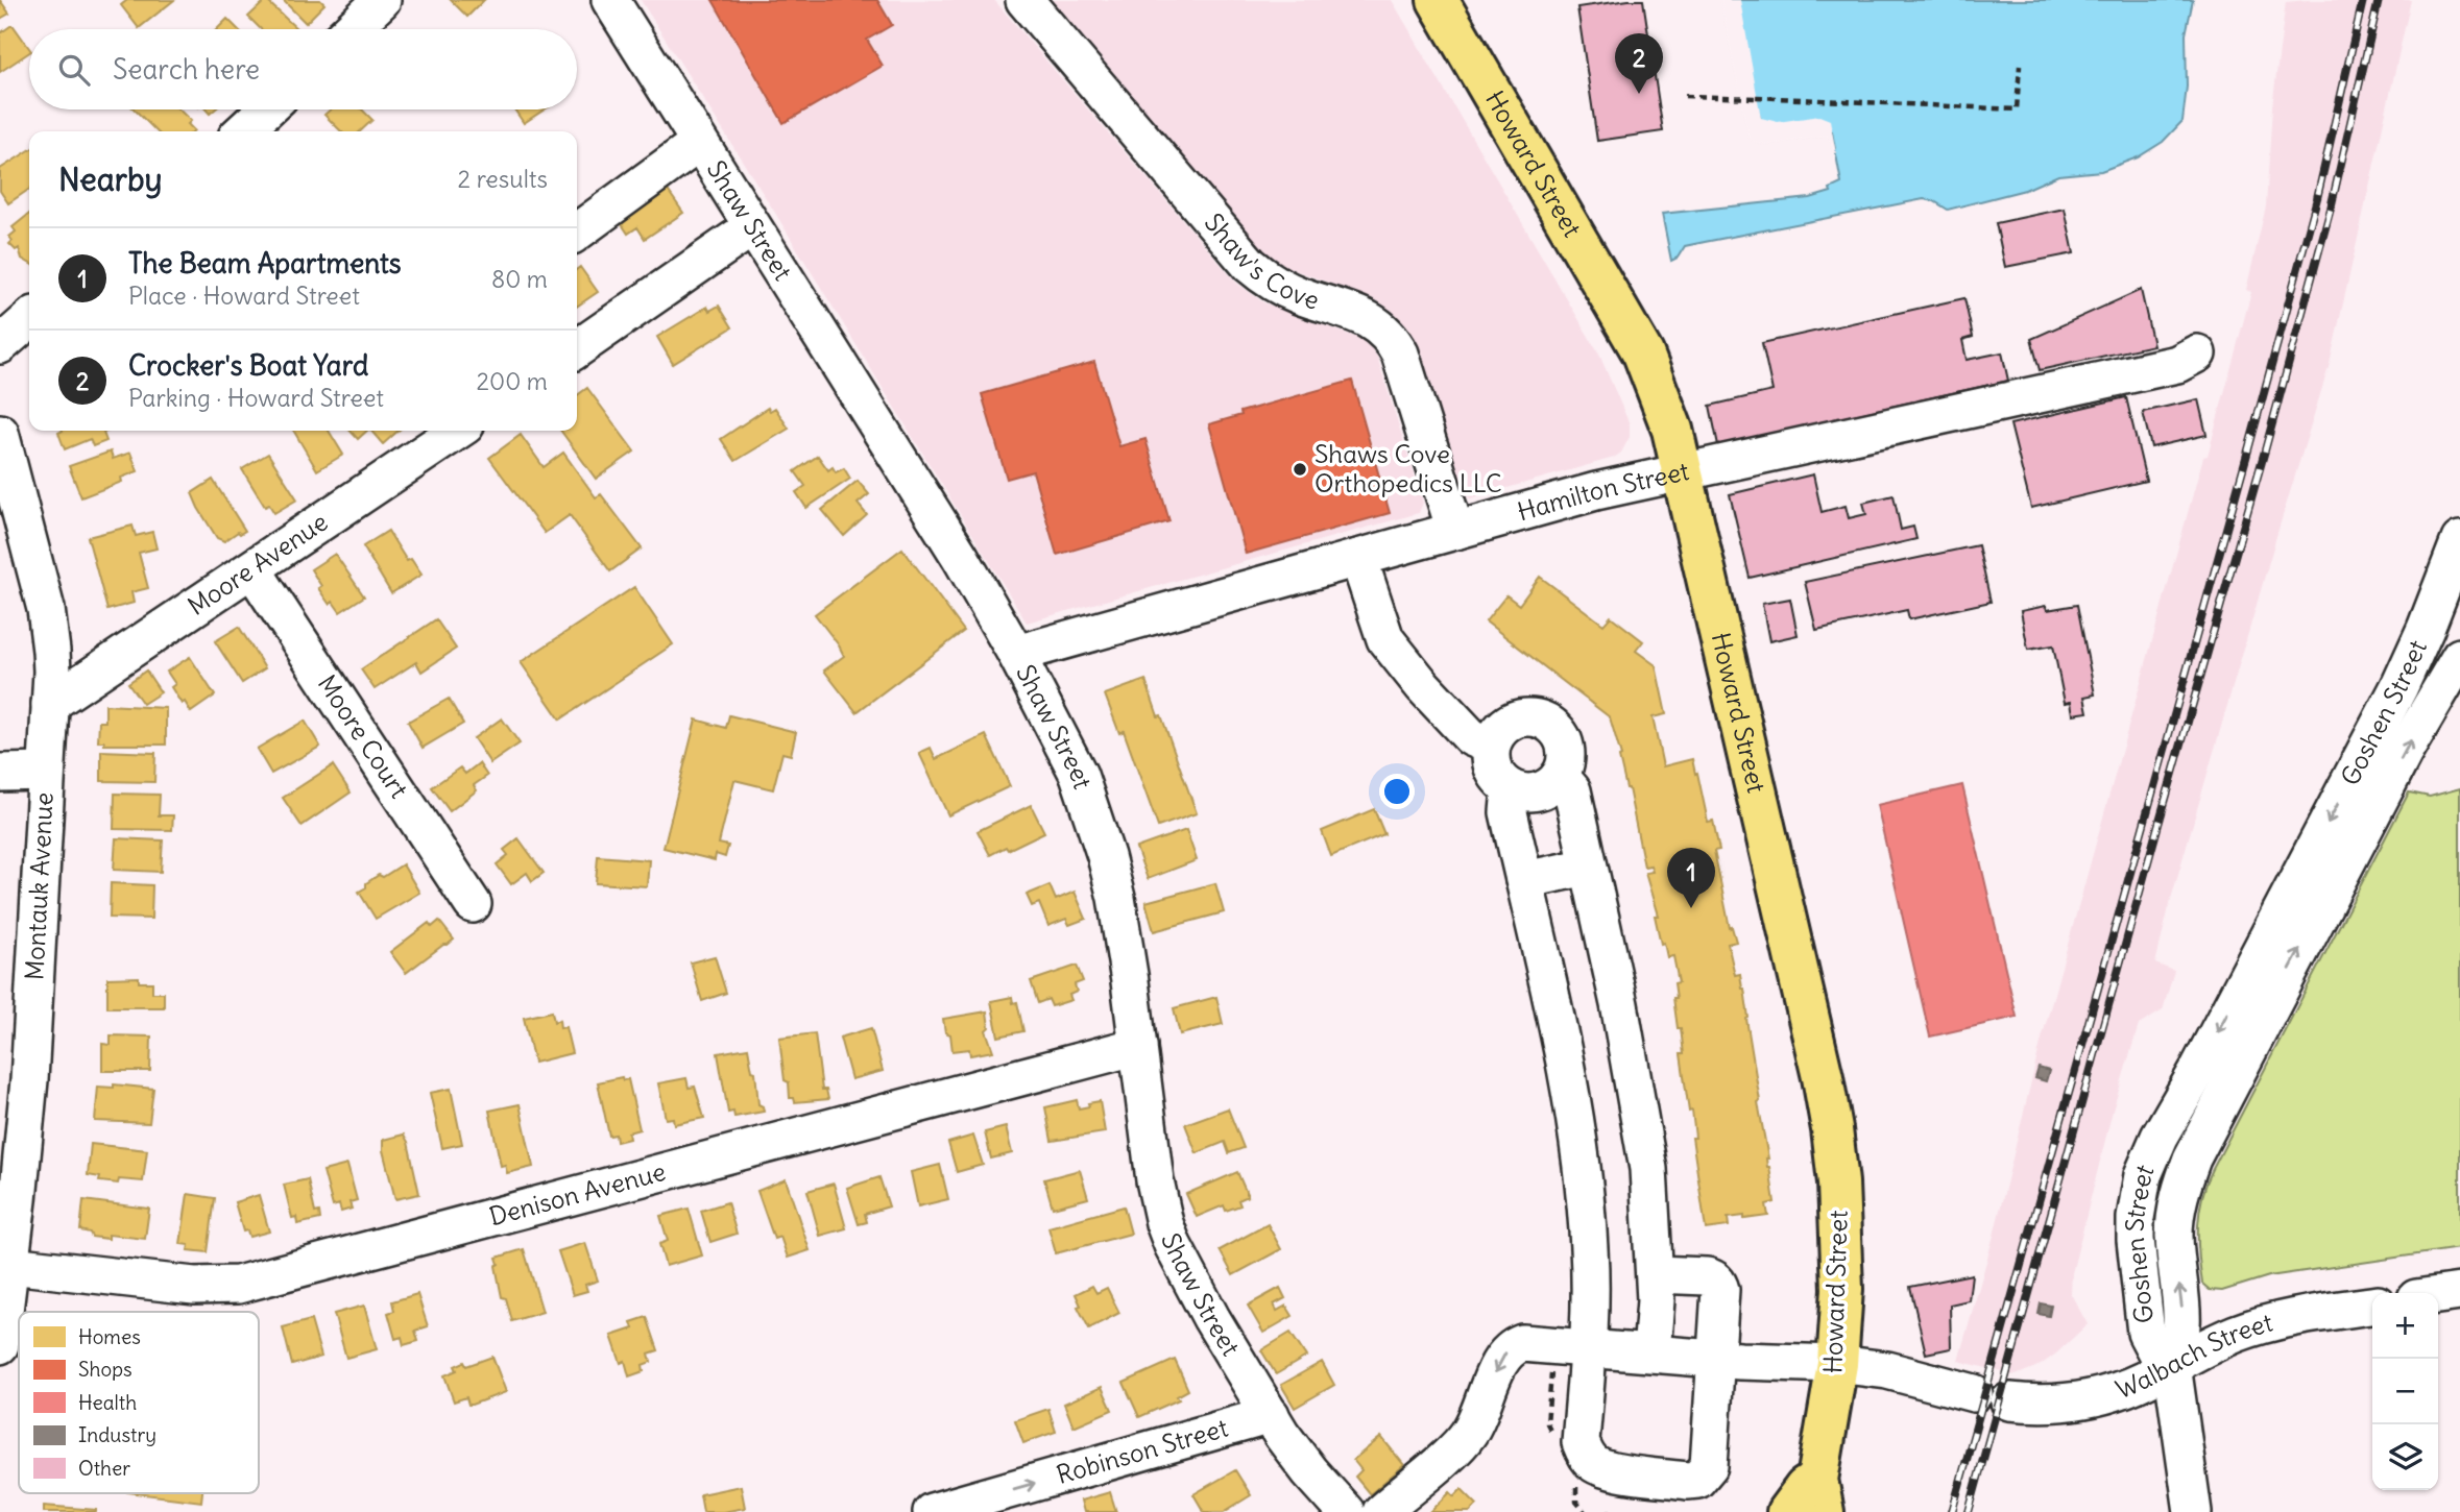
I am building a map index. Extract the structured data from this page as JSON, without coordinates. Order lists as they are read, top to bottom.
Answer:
{
  "streets": {
    "main road": ["Howard Street"],
    "street": [
      "Shaw Street",
      "Shaw's Cove",
      "Hamilton Street",
      "Moore Avenue",
      "Goshen Street",
      "Moore Court",
      "Montauk Avenue",
      "Denison Avenue",
      "Walbach Street",
      "Robinson Street"
    ]
  },
  "crossings": [
    ["Howard Street", "Hamilton Street"],
    ["Shaw Street", "Hamilton Street"],
    ["Shaw Street", "Denison Avenue"],
    ["Shaw Street", "Robinson Street"],
    ["Shaw's Cove", "Hamilton Street"],
    ["Moore Avenue", "Moore Court"],
    ["Moore Avenue", "Montauk Avenue"],
    ["Goshen Street", "Walbach Street"],
    ["Montauk Avenue", "Denison Avenue"]
  ],
  "one_way": ["Robinson Street"],
  "places": ["Shaws Cove Orthopedics LLC"],
  "legend": [
    "Homes",
    "Shops",
    "Health",
    "Industry",
    "Other"
  ],
  "page": {
    "search": "Search here",
    "pins": ["2", "1"],
    "heading": ["Nearby", "2 results"],
    "list": [
      {
        "mark": "1",
        "name": "The Beam Apartments",
        "note": "Place · Howard Street",
        "value": "80 m"
      },
      {
        "mark": "2",
        "name": "Crocker's Boat Yard",
        "note": "Parking · Howard Street",
        "value": "200 m"
      }
    ],
    "map_buttons": ["+", "−"]
  }
}
